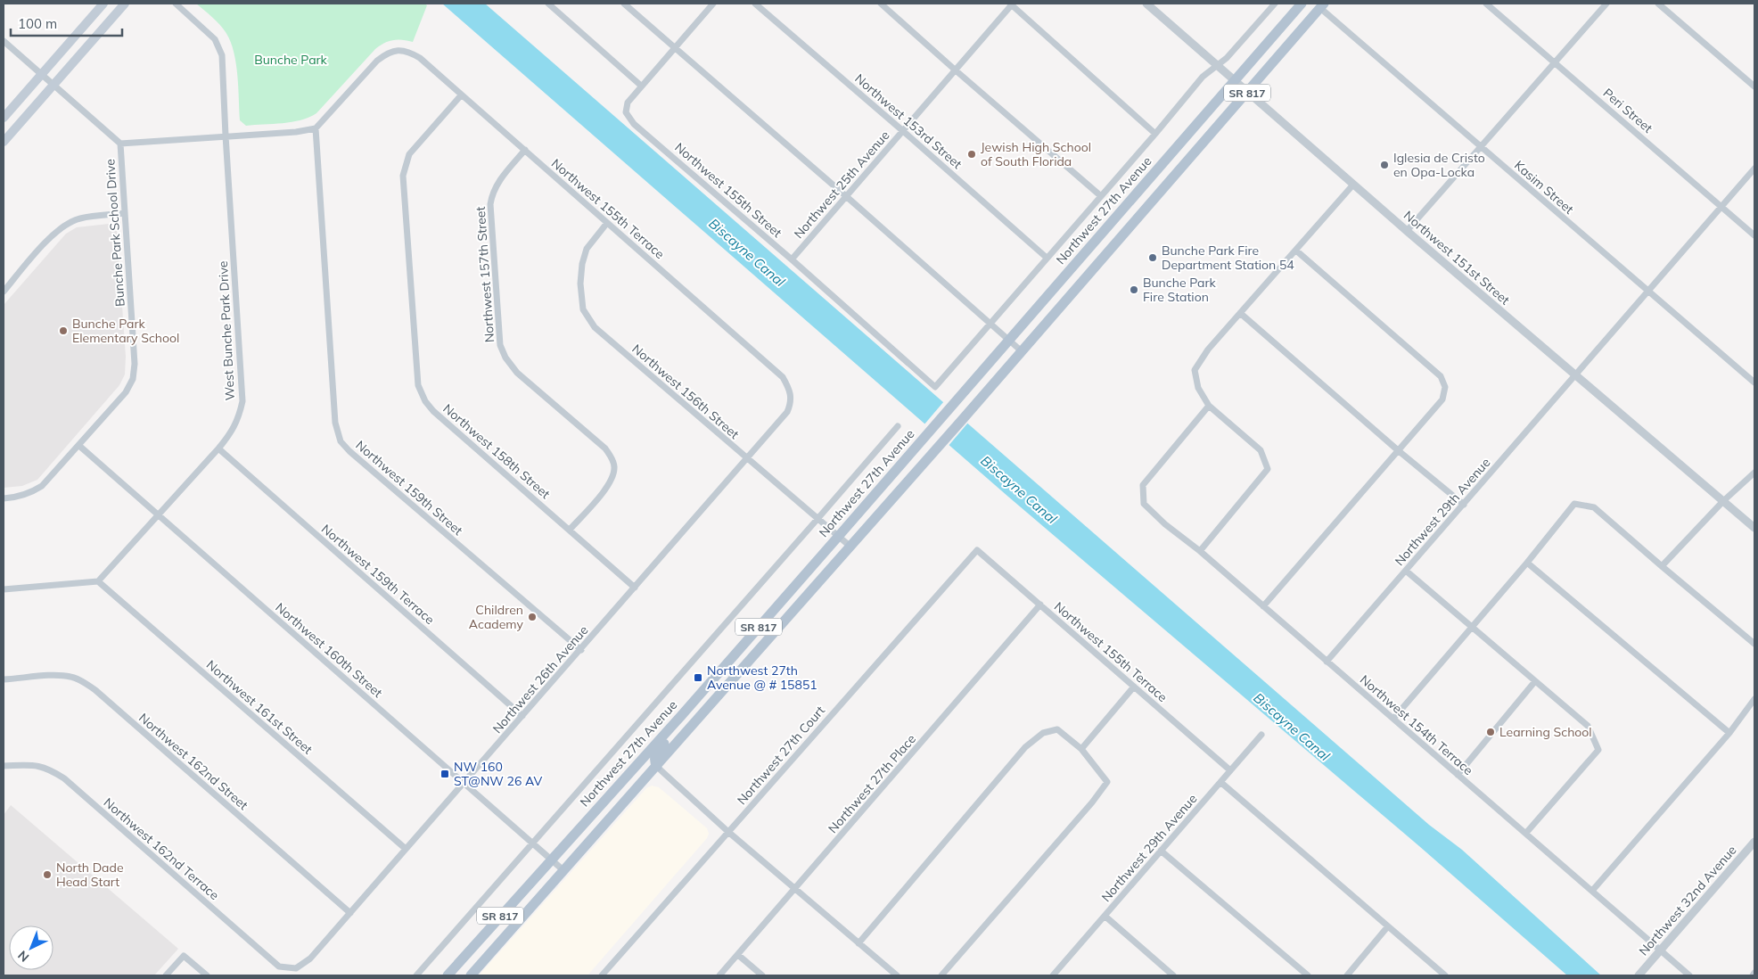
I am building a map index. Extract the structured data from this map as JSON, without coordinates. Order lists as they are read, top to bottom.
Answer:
{
  "streets": {
    "main road": ["SR 817", "Northwest 27th Avenue"],
    "street": [
      "Peri Street",
      "Northwest 153rd Street",
      "Northwest 25th Avenue",
      "Kasim Street",
      "Northwest 155th Street",
      "Northwest 155th Terrace",
      "Bunche Park School Drive",
      "Northwest 151st Street",
      "Northwest 157th Street",
      "West Bunche Park Drive",
      "Northwest 156th Street",
      "Northwest 158th Street",
      "Northwest 159th Street",
      "Northwest 29th Avenue",
      "Northwest 159th Terrace",
      "Northwest 160th Street",
      "Northwest 26th Avenue",
      "Northwest 161st Street",
      "Northwest 154th Terrace",
      "Northwest 27th Court",
      "Northwest 162nd Street",
      "Northwest 27th Place",
      "Northwest 162nd Terrace",
      "Northwest 32nd Avenue"
    ]
  },
  "crossings": [
    ["SR 817", "Kasim Street"],
    ["SR 817", "Northwest 151st Street"],
    ["SR 817", "Northwest 156th Street"],
    ["SR 817", "Northwest 160th Street"],
    ["Peri Street", "Northwest 29th Avenue"],
    ["Northwest 153rd Street", "Northwest 25th Avenue"],
    ["Northwest 153rd Street", "Northwest 27th Avenue"],
    ["Northwest 25th Avenue", "Northwest 155th Street"],
    ["Kasim Street", "Northwest 29th Avenue"],
    ["Northwest 155th Street", "Northwest 27th Avenue"],
    ["Northwest 155th Terrace", "Northwest 157th Street"],
    ["Northwest 155th Terrace", "Northwest 156th Street"],
    ["Northwest 155th Terrace", "Northwest 158th Street"],
    ["Northwest 155th Terrace", "Northwest 159th Street"],
    ["Northwest 155th Terrace", "Northwest 29th Avenue"],
    ["Northwest 155th Terrace", "Northwest 26th Avenue"],
    ["Northwest 155th Terrace", "Northwest 27th Court"],
    ["Northwest 155th Terrace", "Northwest 27th Place"],
    ["Northwest 27th Avenue", "Northwest 151st Street"],
    ["Northwest 27th Avenue", "Northwest 156th Street"],
    ["Northwest 27th Avenue", "Northwest 160th Street"],
    ["Bunche Park School Drive", "Northwest 160th Street"],
    ["Northwest 151st Street", "Northwest 29th Avenue"],
    ["Northwest 157th Street", "Northwest 158th Street"],
    ["West Bunche Park Drive", "Northwest 159th Terrace"],
    ["West Bunche Park Drive", "Northwest 160th Street"],
    ["West Bunche Park Drive", "Northwest 161st Street"],
    ["Northwest 156th Street", "Northwest 26th Avenue"],
    ["Northwest 158th Street", "Northwest 26th Avenue"],
    ["Northwest 159th Street", "Northwest 26th Avenue"],
    ["Northwest 29th Avenue", "Northwest 154th Terrace"],
    ["Northwest 159th Terrace", "Northwest 26th Avenue"],
    ["Northwest 160th Street", "Northwest 26th Avenue"],
    ["Northwest 26th Avenue", "Northwest 161st Street"],
    ["Northwest 26th Avenue", "Northwest 162nd Street"],
    ["Northwest 26th Avenue", "Northwest 162nd Terrace"],
    ["Northwest 154th Terrace", "Northwest 32nd Avenue"]
  ],
  "water": ["Biscayne Canal"],
  "parks": ["Bunche Park"],
  "places": {
    "other": [
      "Jewish High School of South Florida",
      "Iglesia de Cristo en Opa-Locka",
      "Bunche Park Fire Department Station 54",
      "Bunche Park Fire Station",
      "Bunche Park Elementary School",
      "Children Academy",
      "Learning School",
      "North Dade Head Start"
    ],
    "transit": ["Northwest 27th Avenue @ # 15851", "NW 160 ST@NW 26 AV"]
  },
  "scale_bar": "100 m",
  "north": "bottom left"
}
